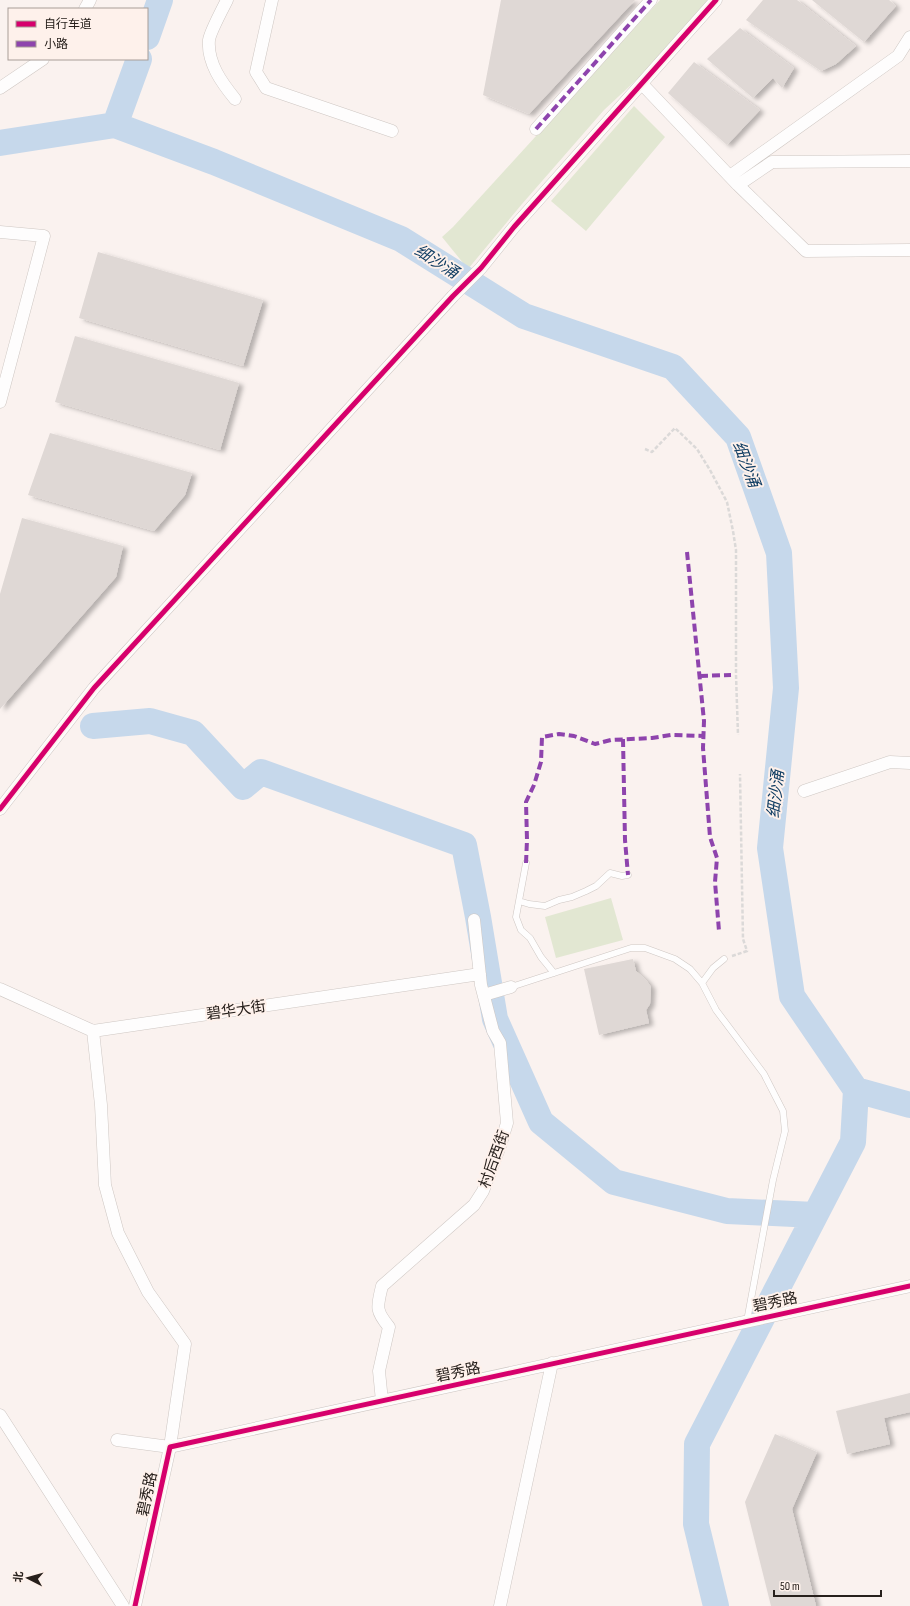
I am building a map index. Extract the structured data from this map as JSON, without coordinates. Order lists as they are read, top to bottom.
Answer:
{
  "streets": {
    "street": ["碧华大街", "村后西街", "碧秀路"]
  },
  "crossings": [
    ["碧华大街", "村后西街"],
    ["村后西街", "碧秀路"]
  ],
  "water": ["细沙涌"],
  "legend": ["自行车道", "小路"],
  "scale_bar": "50 m",
  "north": "left"
}
